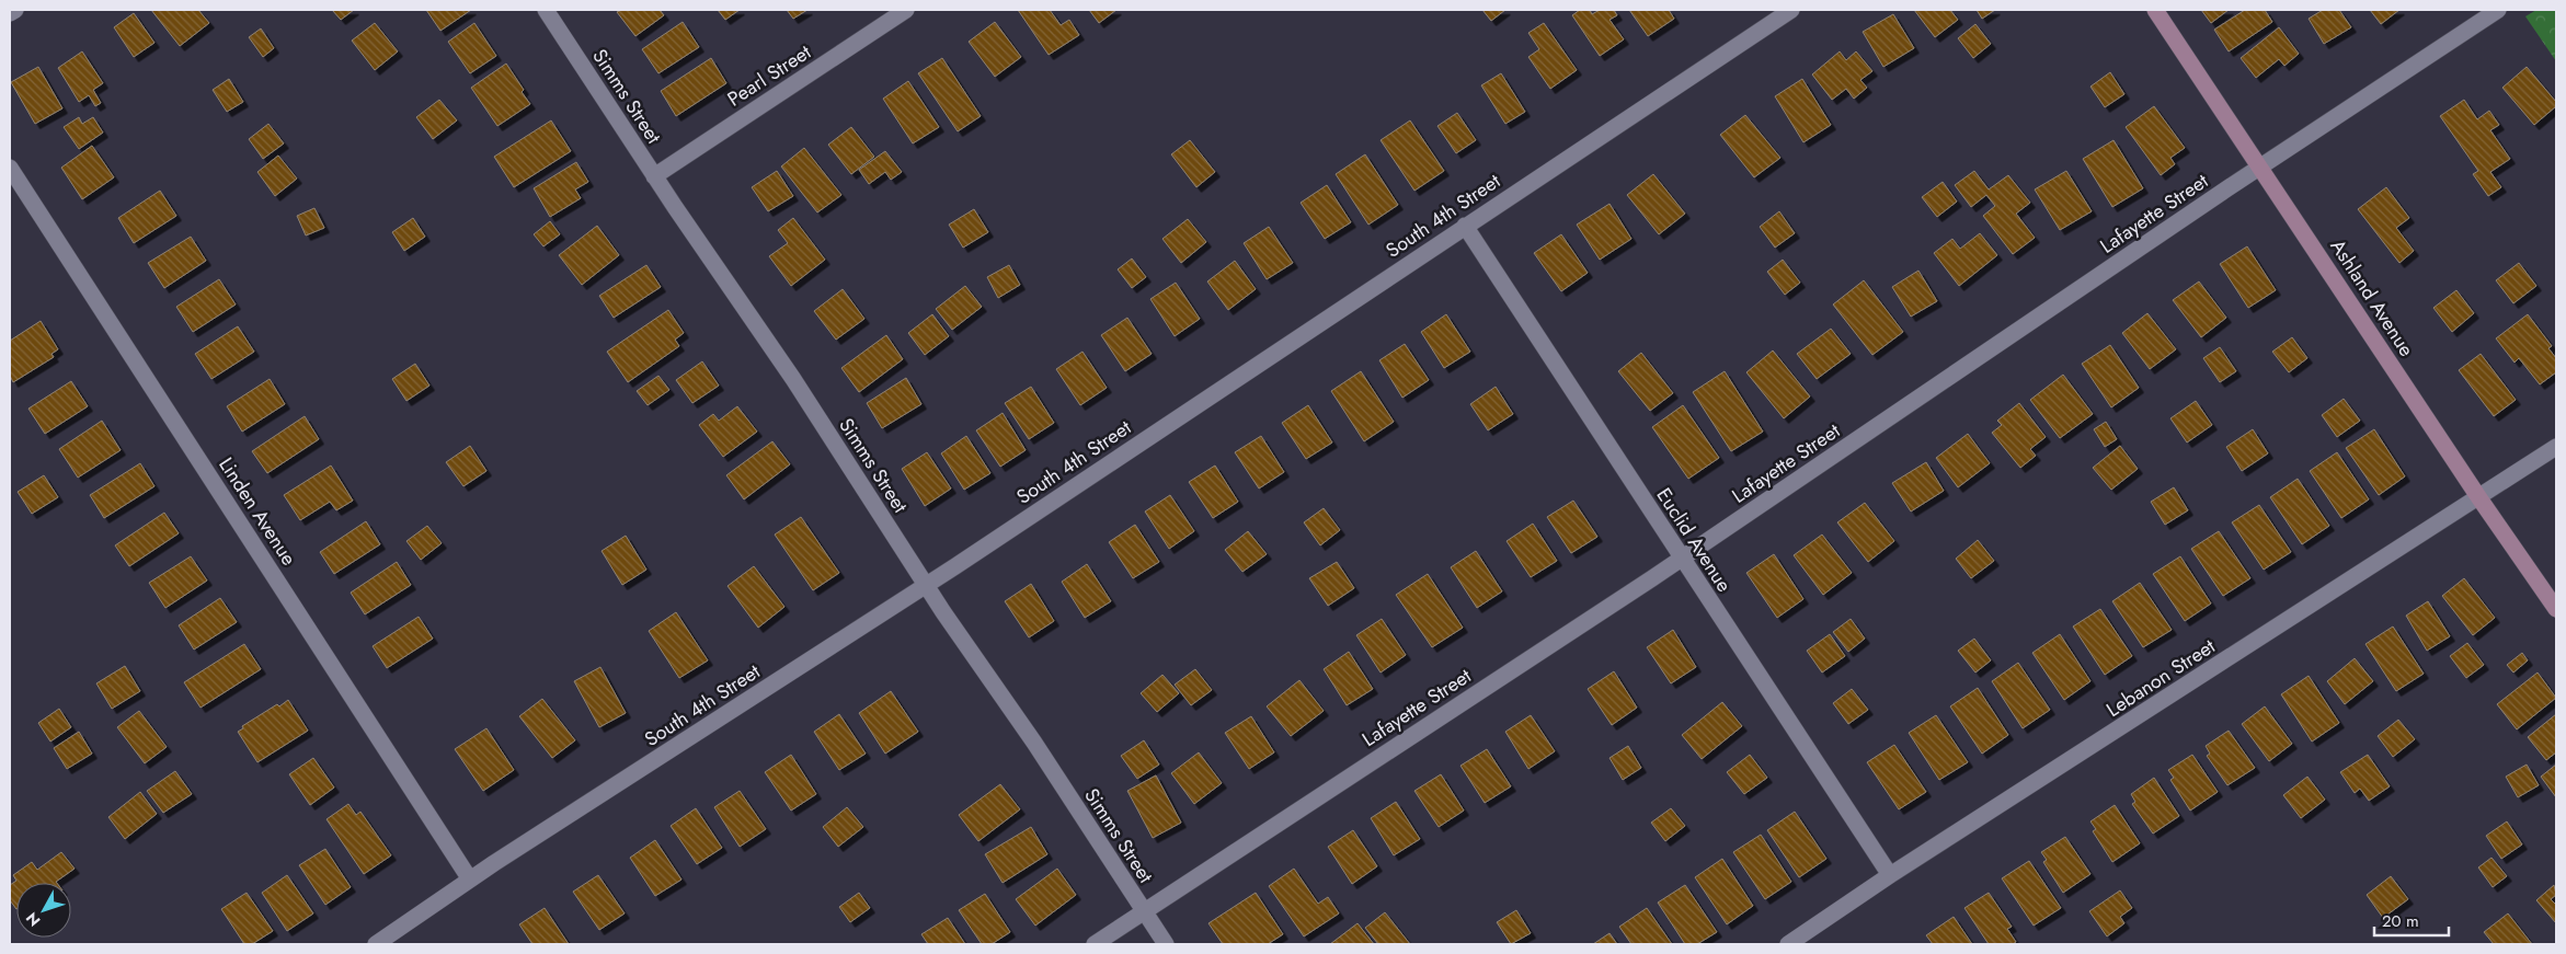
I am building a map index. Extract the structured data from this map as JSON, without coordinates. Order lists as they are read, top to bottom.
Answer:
{
  "streets": {
    "street": [
      "Pearl Street",
      "Simms Street",
      "Lafayette Street",
      "South 4th Street",
      "Ashland Avenue",
      "Linden Avenue",
      "Euclid Avenue",
      "Lebanon Street"
    ]
  },
  "crossings": [
    ["Pearl Street", "Simms Street"],
    ["Simms Street", "Lafayette Street"],
    ["Simms Street", "South 4th Street"],
    ["Lafayette Street", "Ashland Avenue"],
    ["Lafayette Street", "Euclid Avenue"],
    ["South 4th Street", "Linden Avenue"],
    ["South 4th Street", "Euclid Avenue"],
    ["Ashland Avenue", "Lebanon Street"],
    ["Euclid Avenue", "Lebanon Street"]
  ],
  "scale_bar": "20 m",
  "north": "bottom left"
}
